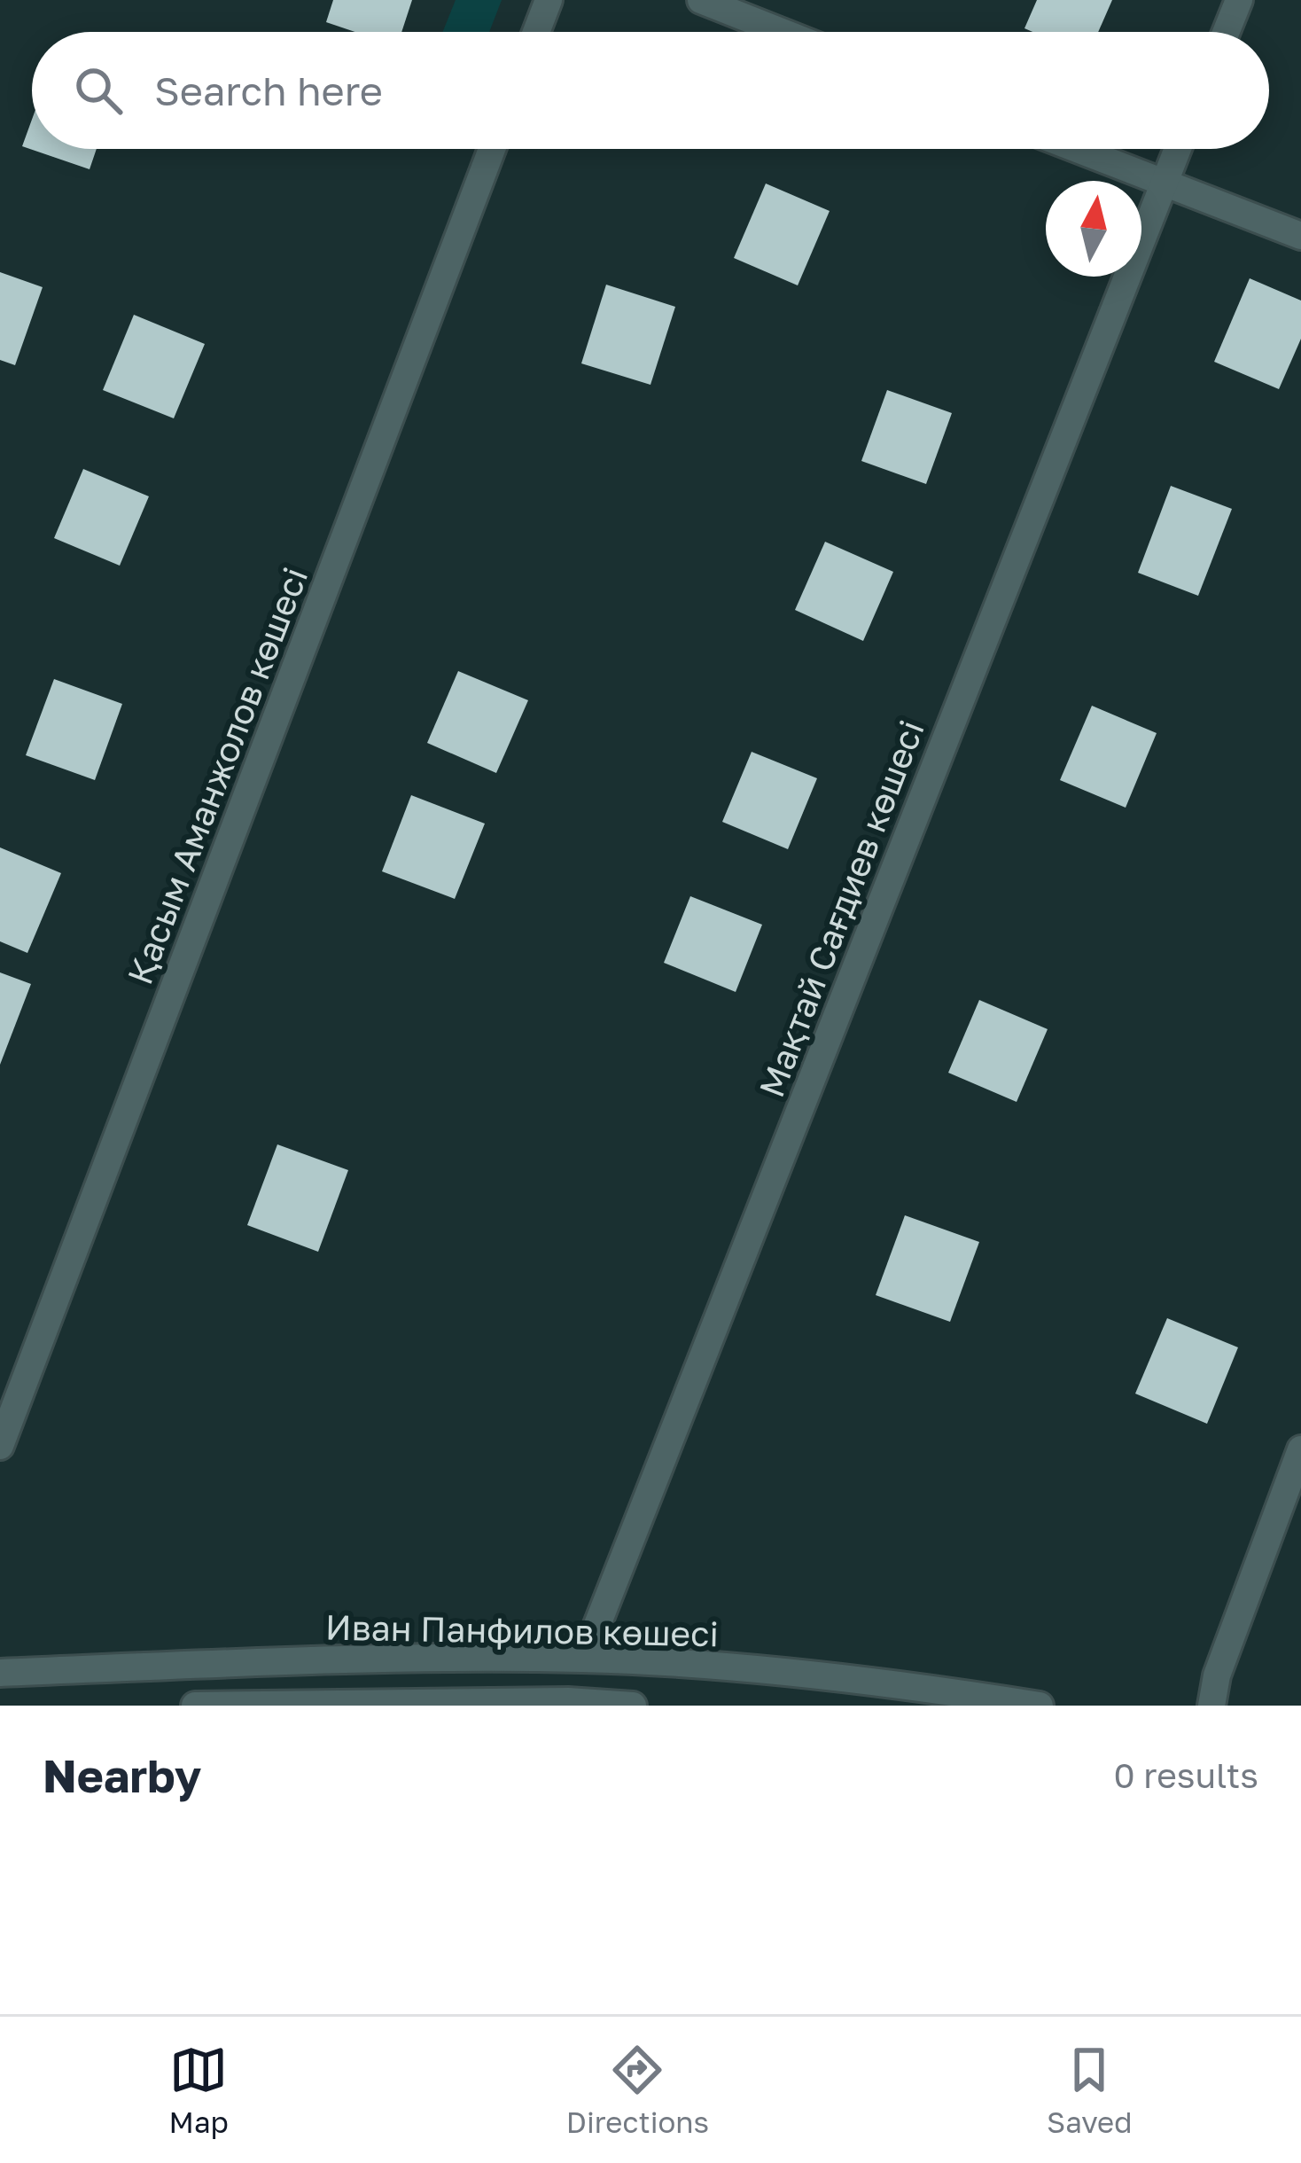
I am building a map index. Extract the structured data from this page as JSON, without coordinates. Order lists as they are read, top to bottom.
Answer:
{
  "streets": {
    "street": ["Қасым Аманжолов көшесі", "Мақтай Сағдиев көшесі", "Иван Панфилов көшесі"]
  },
  "crossings": [
    ["Мақтай Сағдиев көшесі", "Иван Панфилов көшесі"]
  ],
  "north": "top",
  "page": {
    "search": "Search here",
    "heading": ["Nearby", "0 results"],
    "nav": ["Map", "Directions", "Saved"]
  }
}
